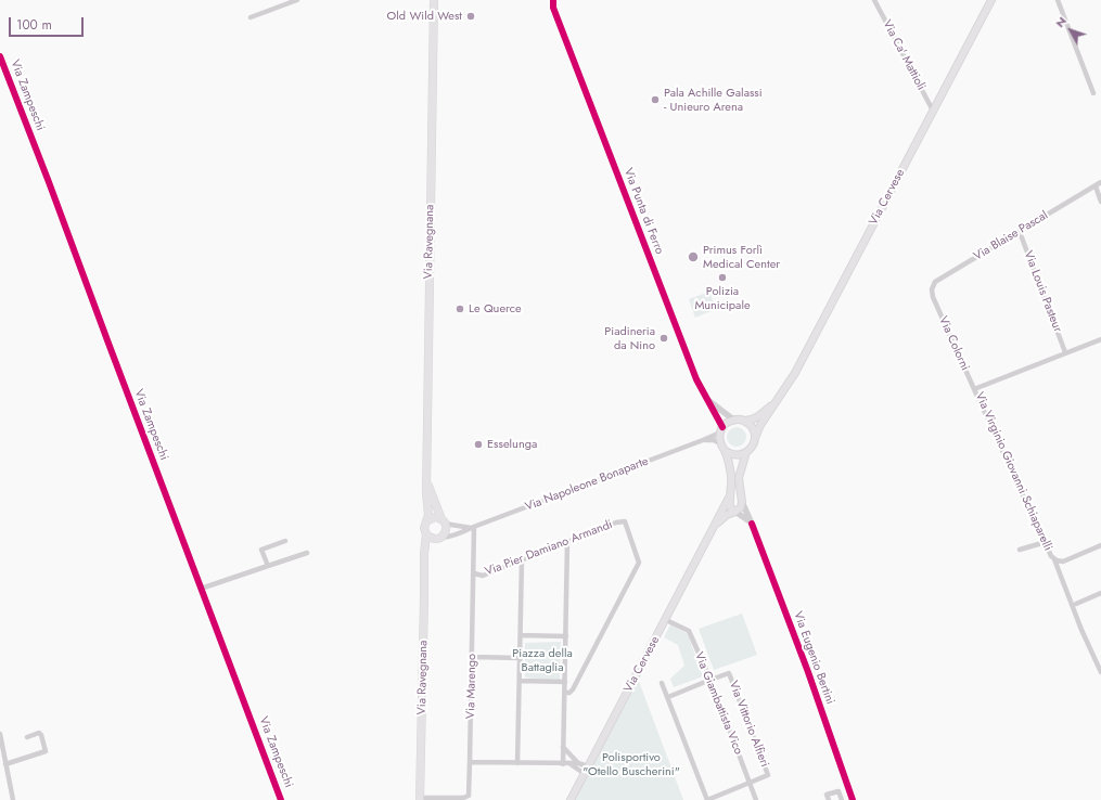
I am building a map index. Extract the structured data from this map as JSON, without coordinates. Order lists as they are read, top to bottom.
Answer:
{
  "streets": {
    "main road": ["Via Cervese", "Via Ravegnana"],
    "street": [
      "Via Ca' Mattioli",
      "Via Zampeschi",
      "Via Punta di Ferro",
      "Via Blaise Pascal",
      "Via Louis Pasteur",
      "Via Colorni",
      "Via Virginio Giovanni Schiaparelli",
      "Via Napoleone Bonaparte",
      "Via Pier Damiano Armandi",
      "Via Eugenio Bertini",
      "Via Marengo",
      "Via Giambattista Vico",
      "Via Vittorio Alfieri"
    ]
  },
  "crossings": [
    ["Via Ca' Mattioli", "Via Cervese"],
    ["Via Cervese", "Via Punta di Ferro"],
    ["Via Cervese", "Via Napoleone Bonaparte"],
    ["Via Cervese", "Via Eugenio Bertini"],
    ["Via Cervese", "Via Giambattista Vico"],
    ["Via Punta di Ferro", "Via Napoleone Bonaparte"],
    ["Via Blaise Pascal", "Via Louis Pasteur"],
    ["Via Blaise Pascal", "Via Colorni"],
    ["Via Ravegnana", "Via Napoleone Bonaparte"],
    ["Via Ravegnana", "Via Marengo"],
    ["Via Louis Pasteur", "Via Virginio Giovanni Schiaparelli"],
    ["Via Colorni", "Via Virginio Giovanni Schiaparelli"],
    ["Via Napoleone Bonaparte", "Via Marengo"],
    ["Via Pier Damiano Armandi", "Via Marengo"],
    ["Via Giambattista Vico", "Via Vittorio Alfieri"]
  ],
  "parks": ["Piazza della Battaglia", "Polisportivo \"Otello Buscherini\""],
  "places": [
    "Old Wild West",
    "Pala Achille Galassi - Unieuro Arena",
    "Primus Forlì Medical Center",
    "Polizia Municipale",
    "Le Querce",
    "Piadineria da Nino",
    "Esselunga"
  ],
  "scale_bar": "100 m",
  "north": "top left"
}
